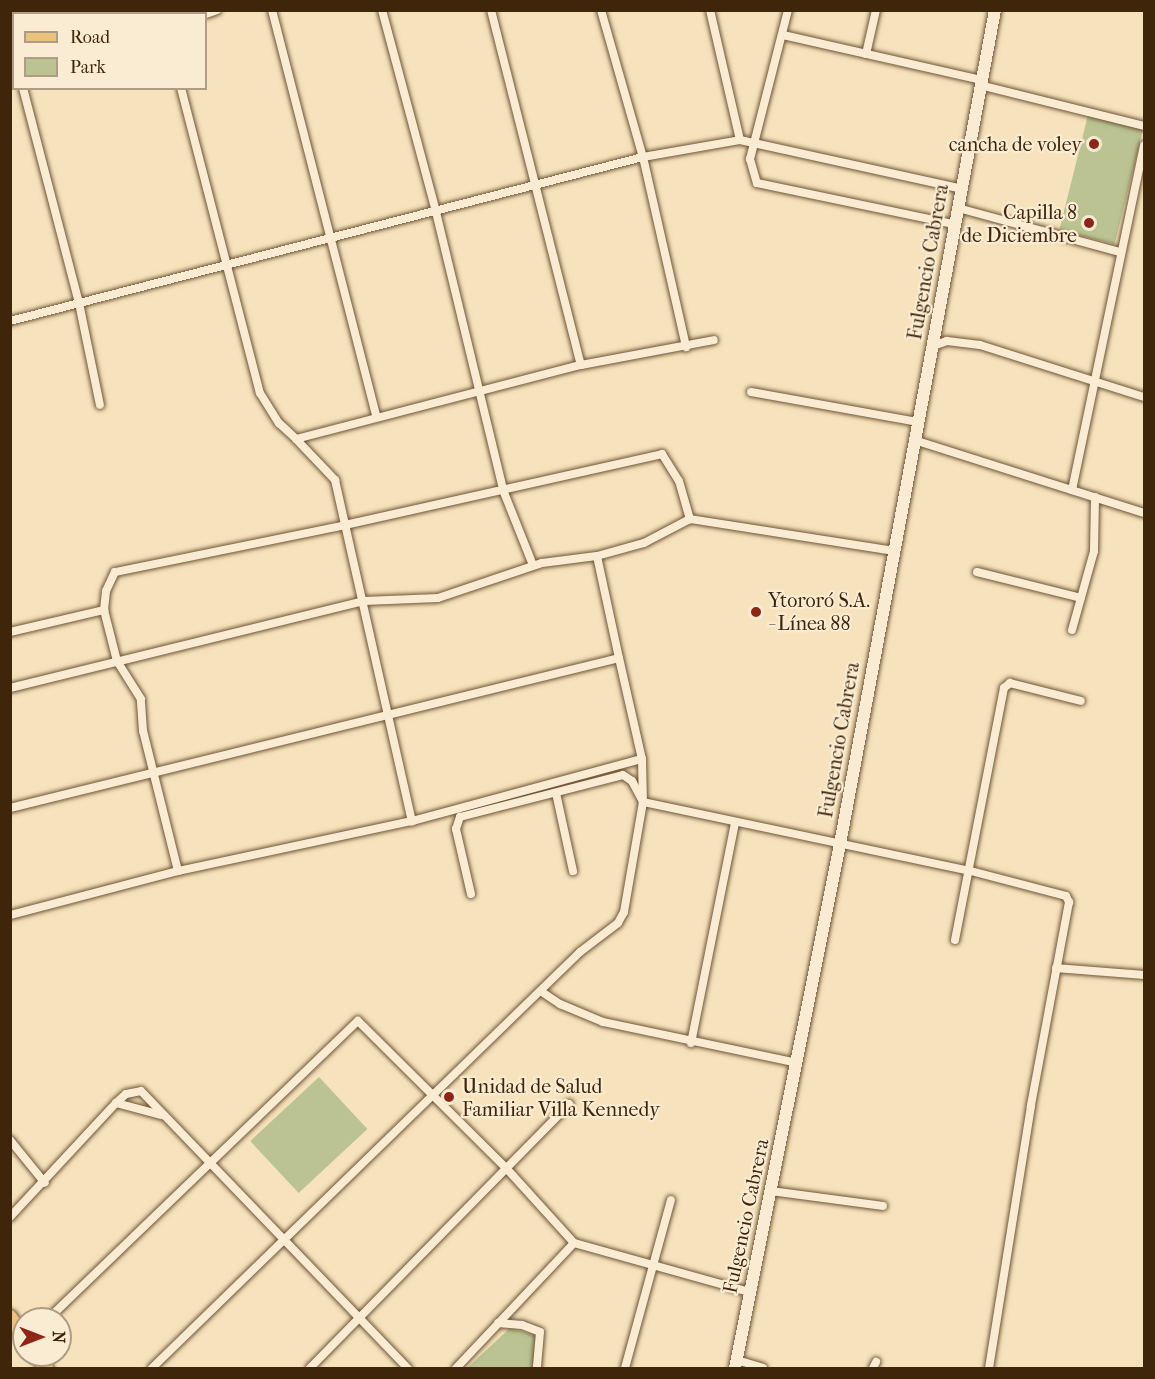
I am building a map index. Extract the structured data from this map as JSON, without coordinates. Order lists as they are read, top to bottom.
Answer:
{
  "streets": {
    "main road": ["Fulgencio Cabrera"]
  },
  "places": [
    "cancha de voley",
    "Capilla 8 de Diciembre",
    "Ytororó S.A. - Línea 88",
    "Unidad de Salud Familiar Villa Kennedy"
  ],
  "legend": ["Road", "Park"],
  "north": "right"
}
